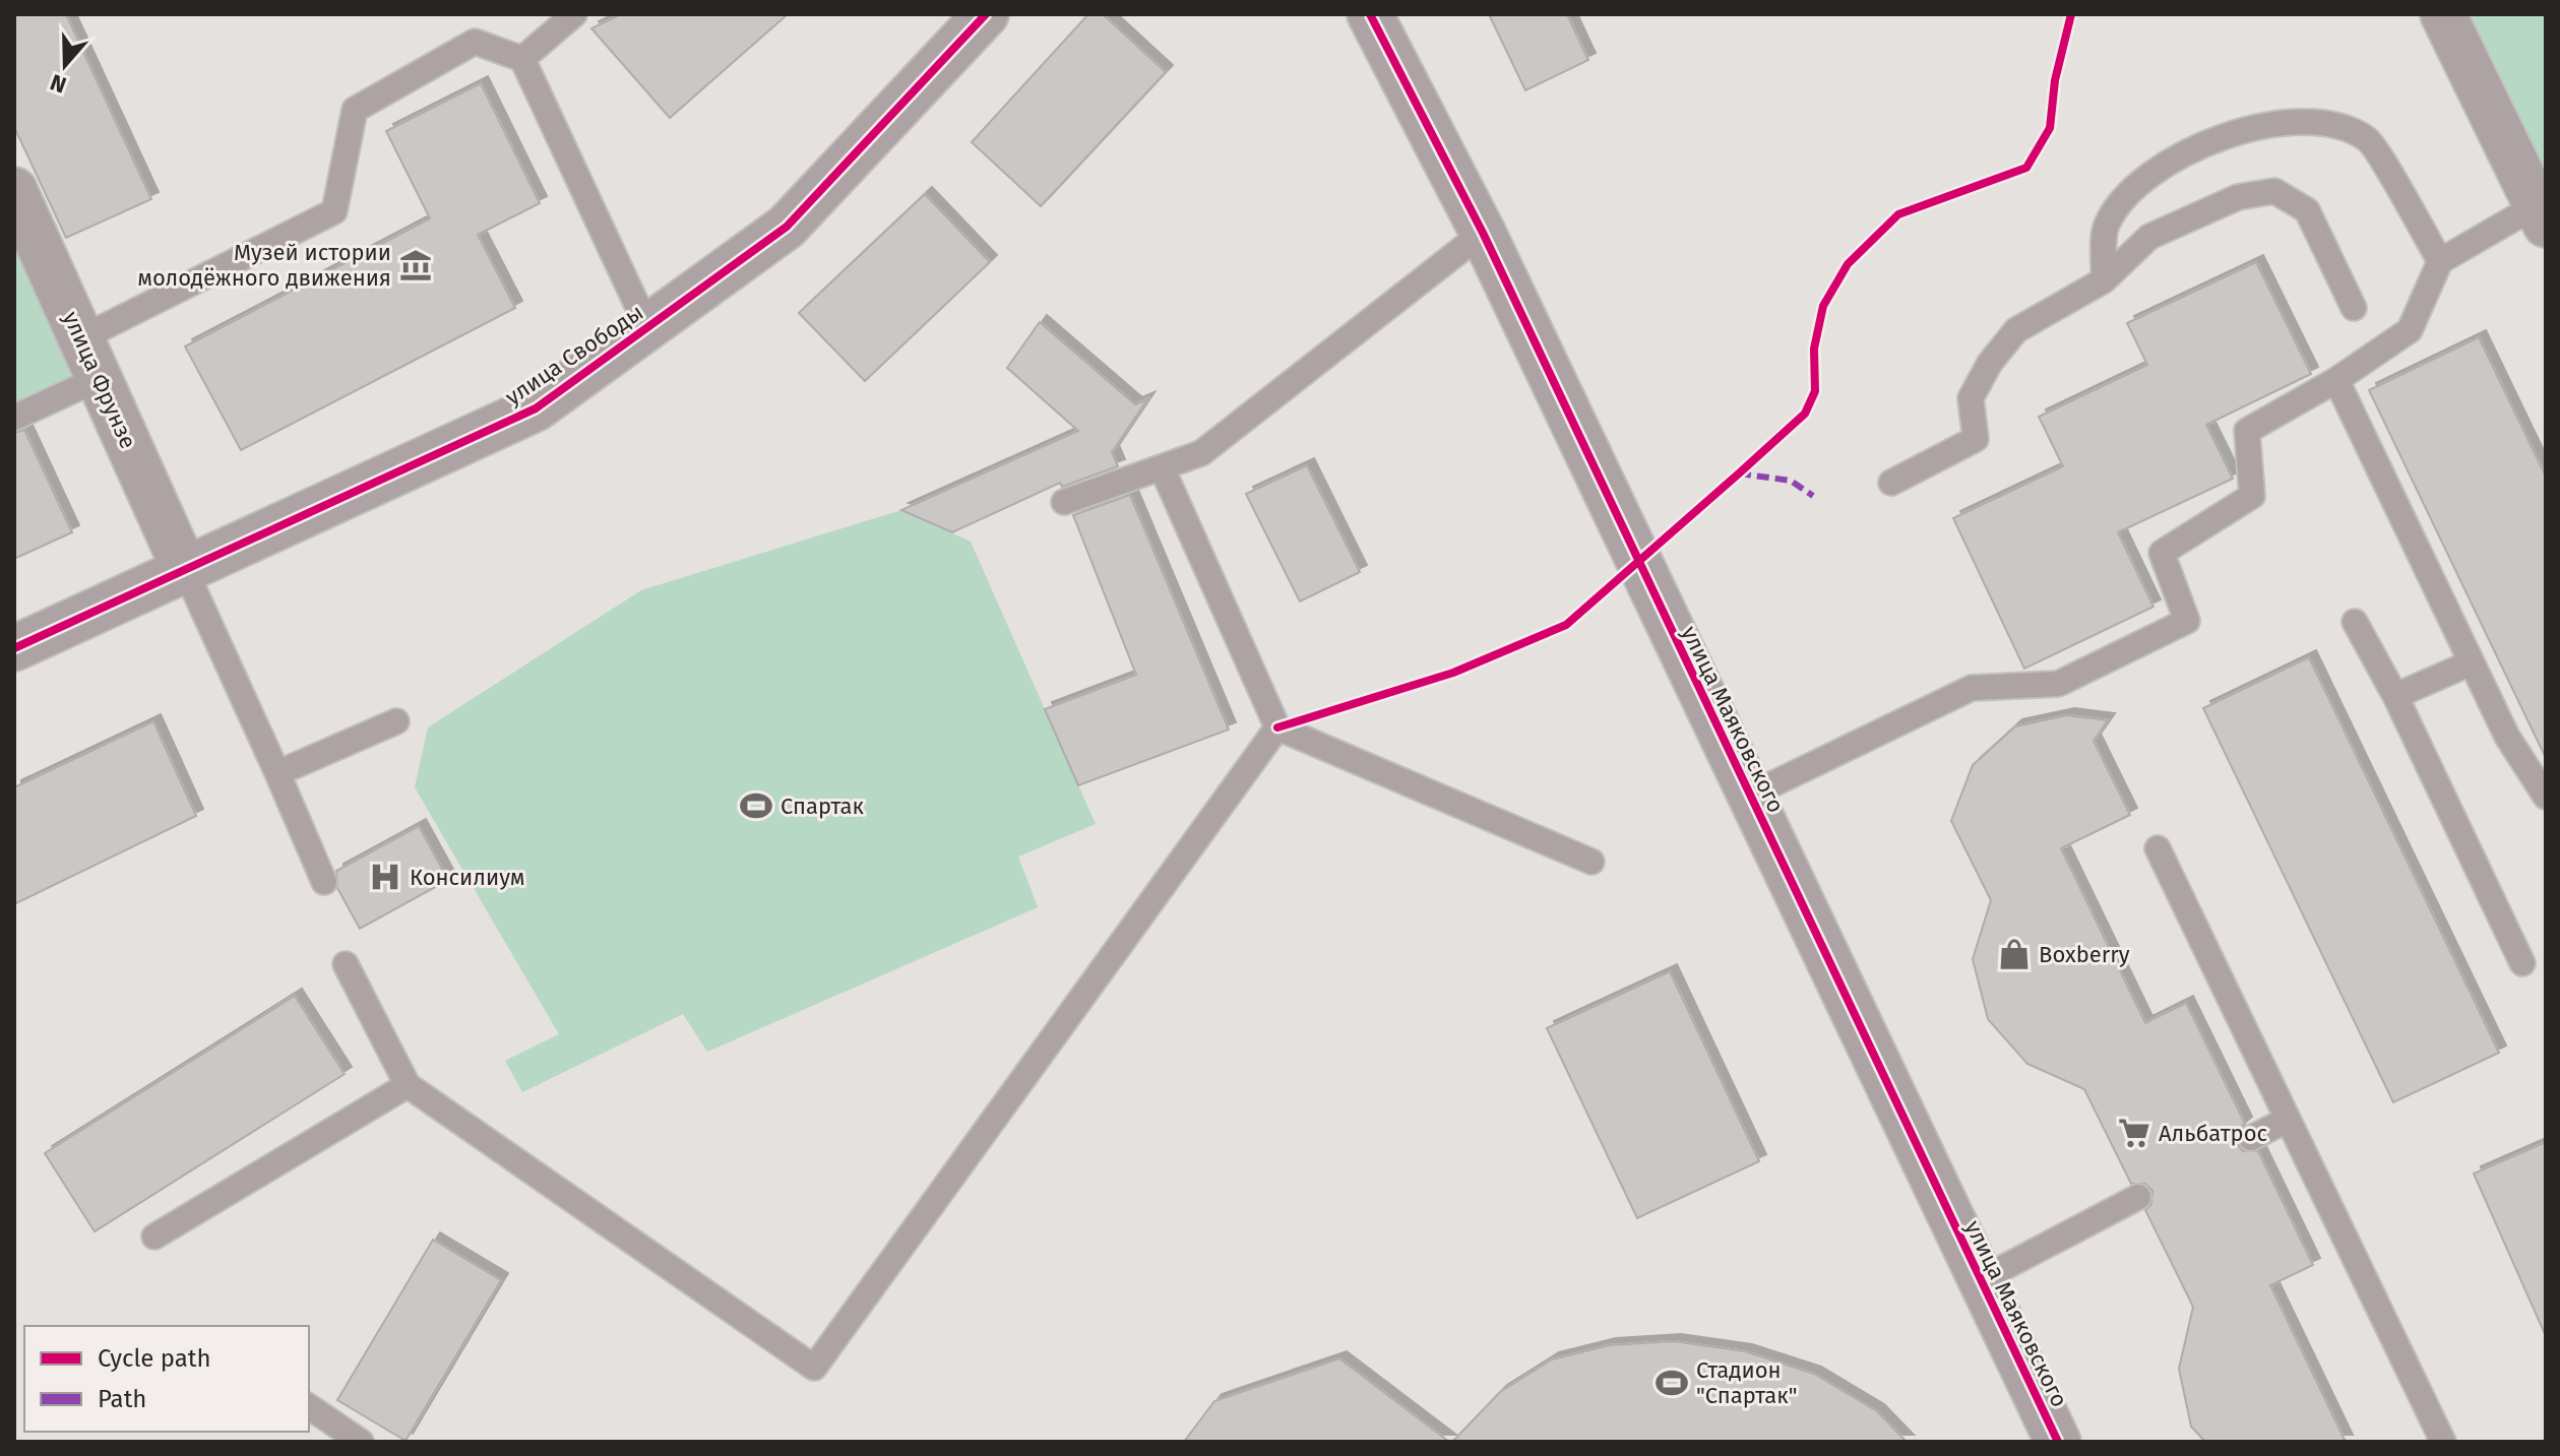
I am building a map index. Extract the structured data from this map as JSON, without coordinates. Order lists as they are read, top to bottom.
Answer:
{
  "streets": {
    "street": ["улица Свободы", "улица Фрунзе", "улица Маяковского"]
  },
  "crossings": [
    ["улица Свободы", "улица Фрунзе"]
  ],
  "places": {
    "museum": ["Музей истории молодёжного движения"],
    "sports": ["Спартак", "Стадион \"Спартак\""],
    "hospital": ["Консилиум"],
    "shop": ["Boxberry"],
    "supermarket": ["Альбатрос"]
  },
  "legend": ["Cycle path", "Path"],
  "north": "bottom"
}
